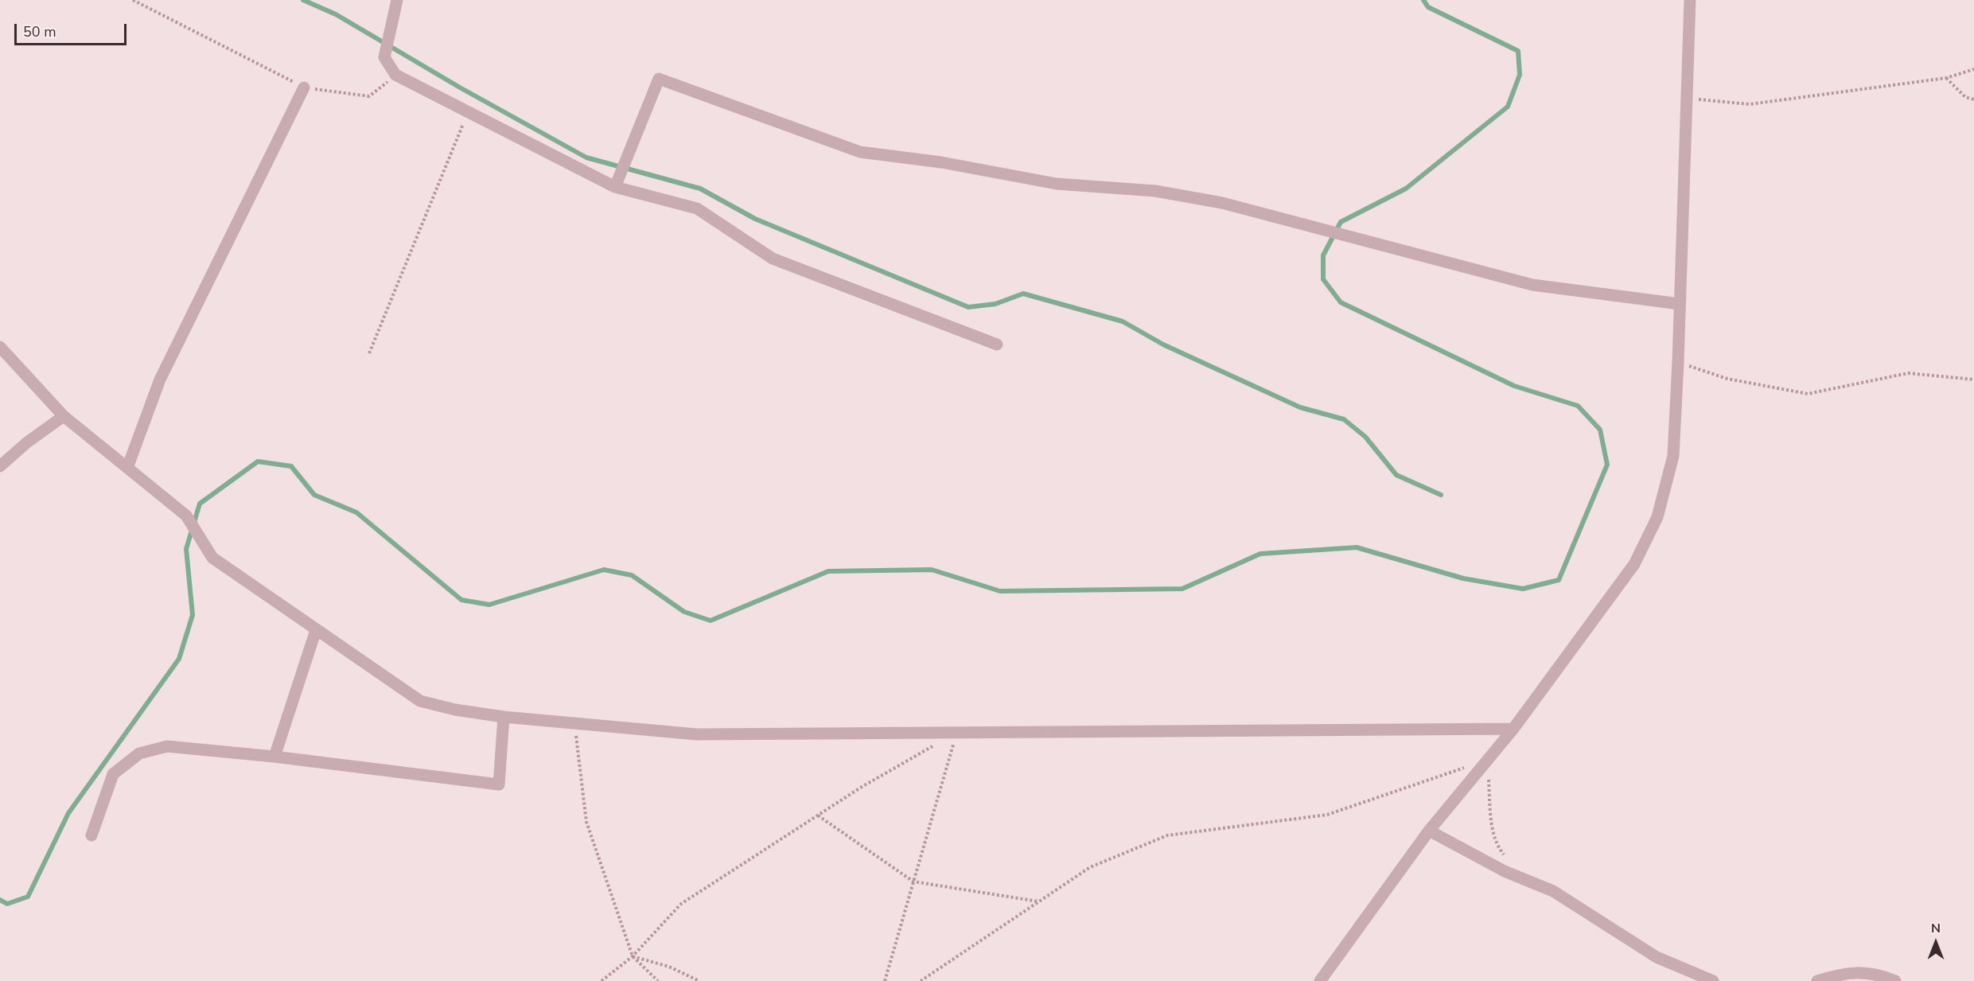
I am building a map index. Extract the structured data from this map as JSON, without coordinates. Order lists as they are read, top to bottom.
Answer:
{
  "scale_bar": "50 m",
  "north": "top"
}
